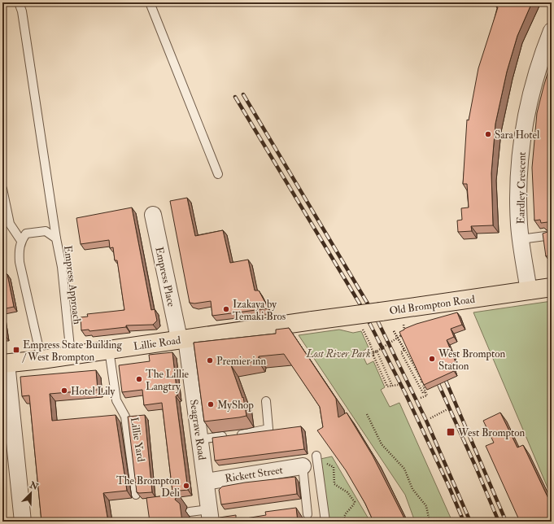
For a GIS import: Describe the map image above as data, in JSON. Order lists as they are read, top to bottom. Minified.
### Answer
{"streets":{"main road":["Old Brompton Road","Lillie Road"],"street":["Eardley Crescent","Empress Place","Seagrave Road","Rickett Street"],"lane":["Empress Approach","Lillie Yard"]},"crossings":[["Eardley Crescent","Old Brompton Road"],["Empress Place","Lillie Road"],["Empress Place","Seagrave Road"],["Empress Approach","Lillie Road"],["Old Brompton Road","Lillie Road"],["Lillie Road","Seagrave Road"],["Lillie Road","Lillie Yard"],["Seagrave Road","Rickett Street"]],"parks":["Lost River Park"],"places":{"other":["Sara Hotel","Izakaya by Temaki Bros","West Brompton Station","Premier inn","The Lillie Langtry","Hotel Lily","MyShop","The Brompton Deli"],"transit":["Empress State Building / West Brompton","West Brompton"]},"north":"top right"}
